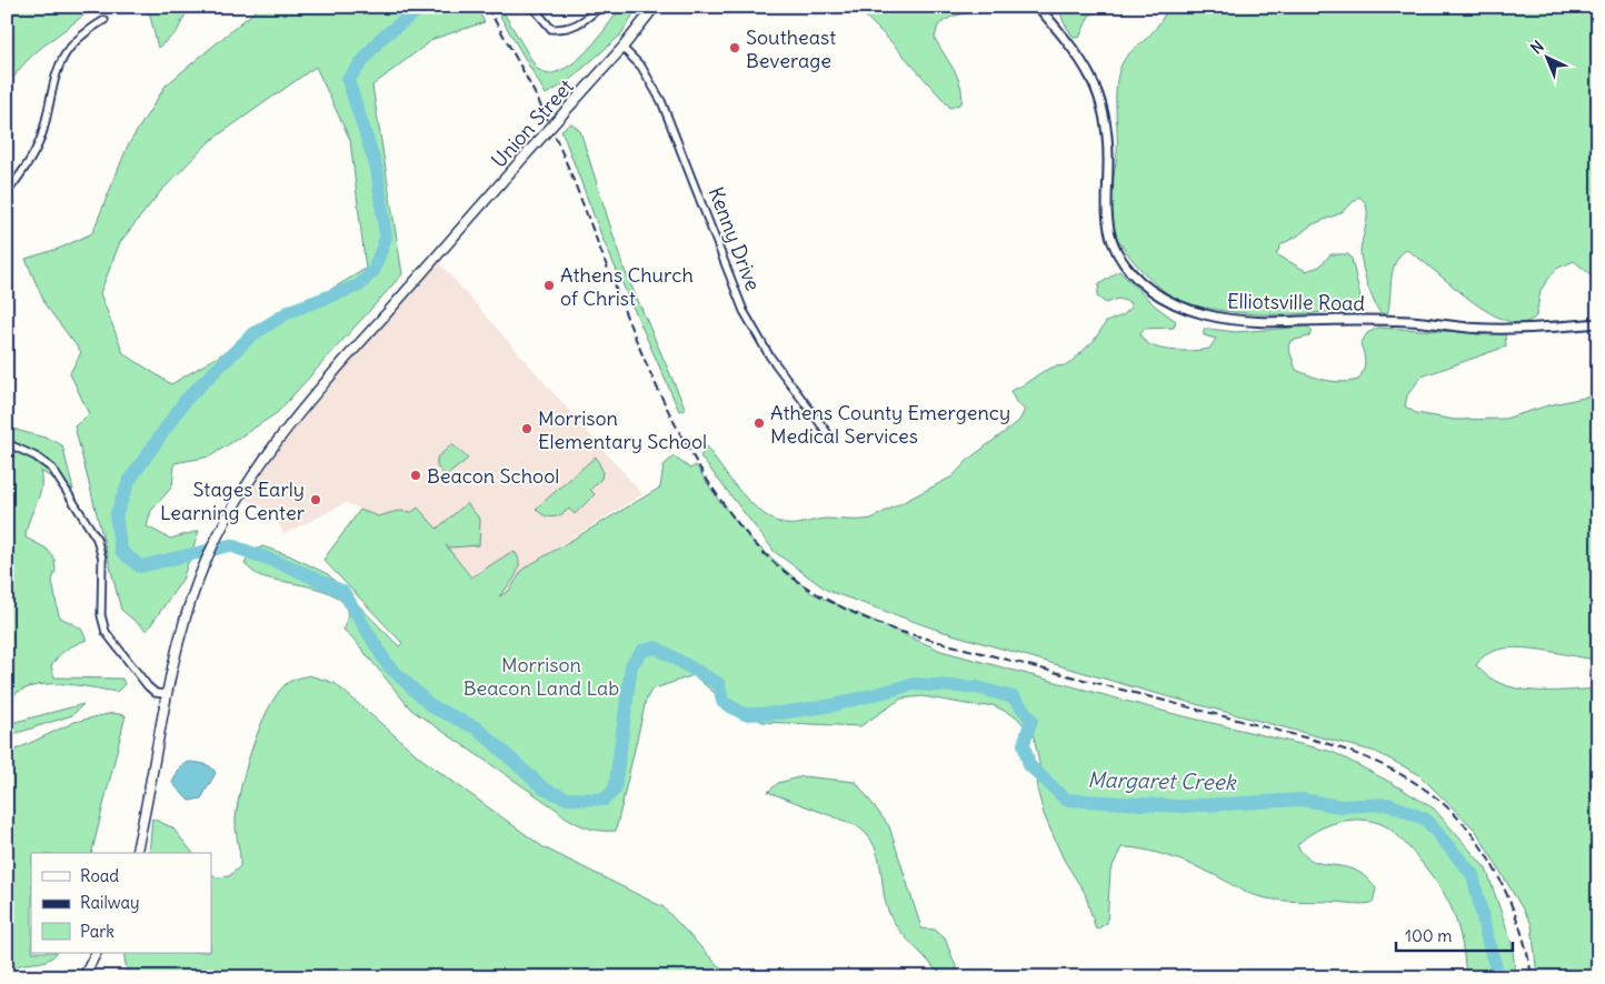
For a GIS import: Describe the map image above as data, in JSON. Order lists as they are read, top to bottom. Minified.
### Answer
{"streets":{"main road":["Union Street"],"street":["Kenny Drive","Elliotsville Road"]},"crossings":[["Union Street","Kenny Drive"]],"water":["Margaret Creek"],"parks":["Morrison Beacon Land Lab"],"places":["Southeast Beverage","Athens Church of Christ","Athens County Emergency Medical Services","Morrison Elementary School","Beacon School","Stages Early Learning Center"],"legend":["Road","Railway","Park"],"scale_bar":"100 m","north":"top left"}
